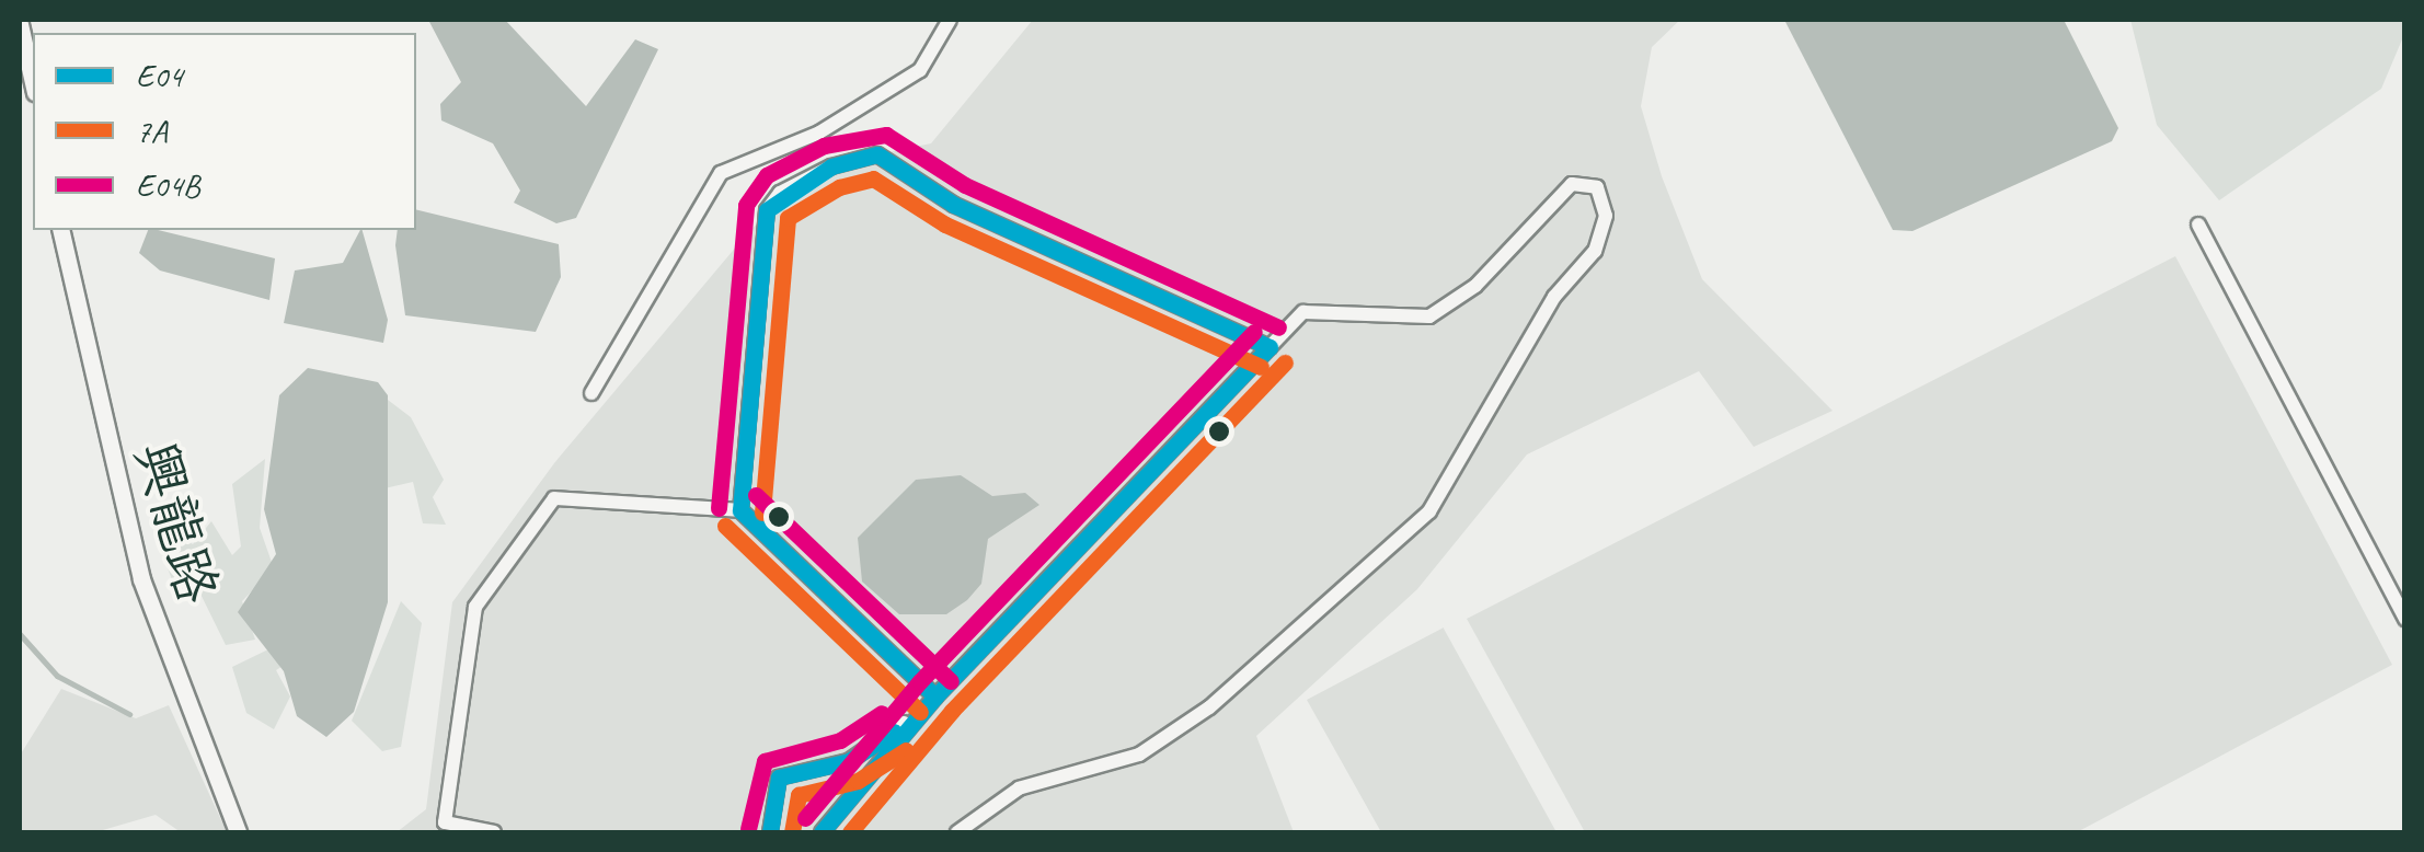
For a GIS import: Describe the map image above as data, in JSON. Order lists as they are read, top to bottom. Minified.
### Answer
{"streets":{"street":["興龍路"]},"lines":["transit line E04B","transit line E04","transit line 7A"],"legend":["E04","7A","E04B"]}
